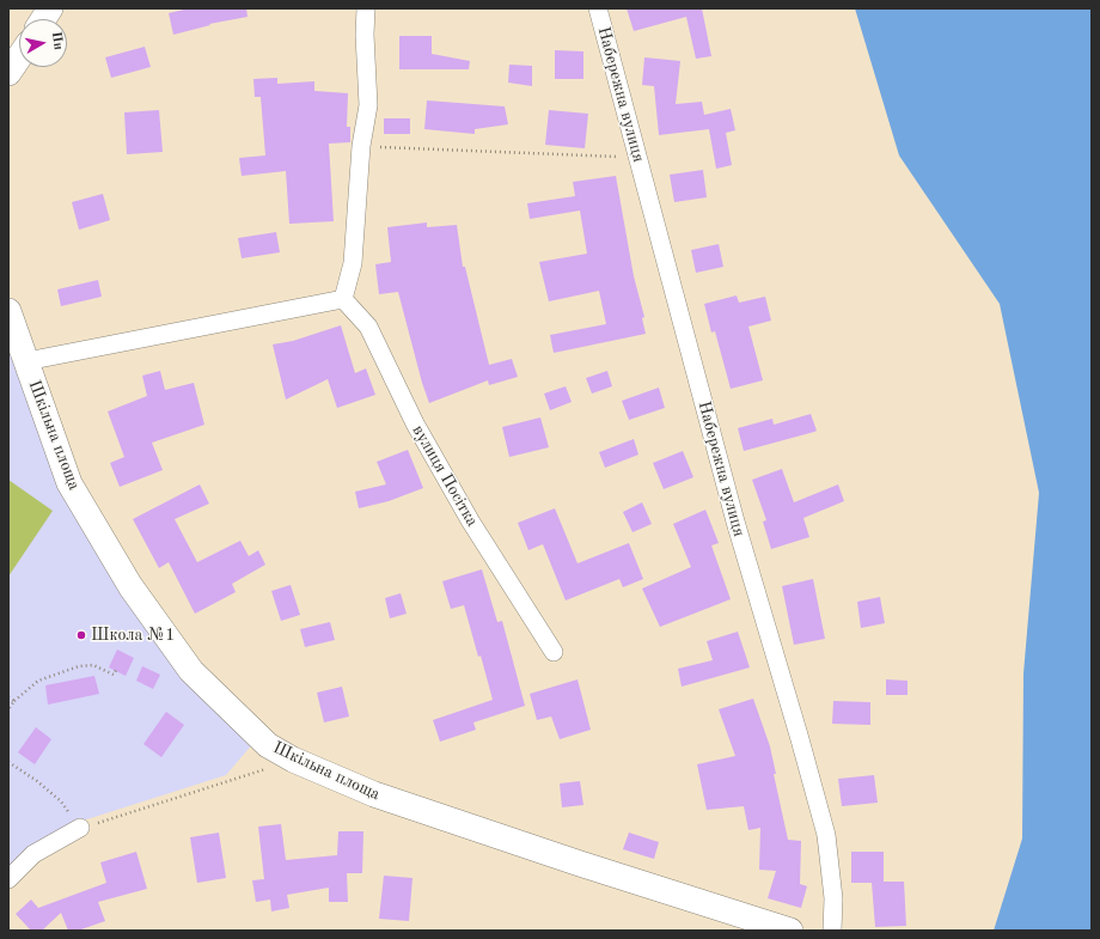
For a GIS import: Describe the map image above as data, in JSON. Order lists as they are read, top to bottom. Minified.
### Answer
{"streets":{"street":["Набережна вулиця","Шкільна площа","вулиця Посітка"]},"places":["Школа №1"],"north":"right"}
